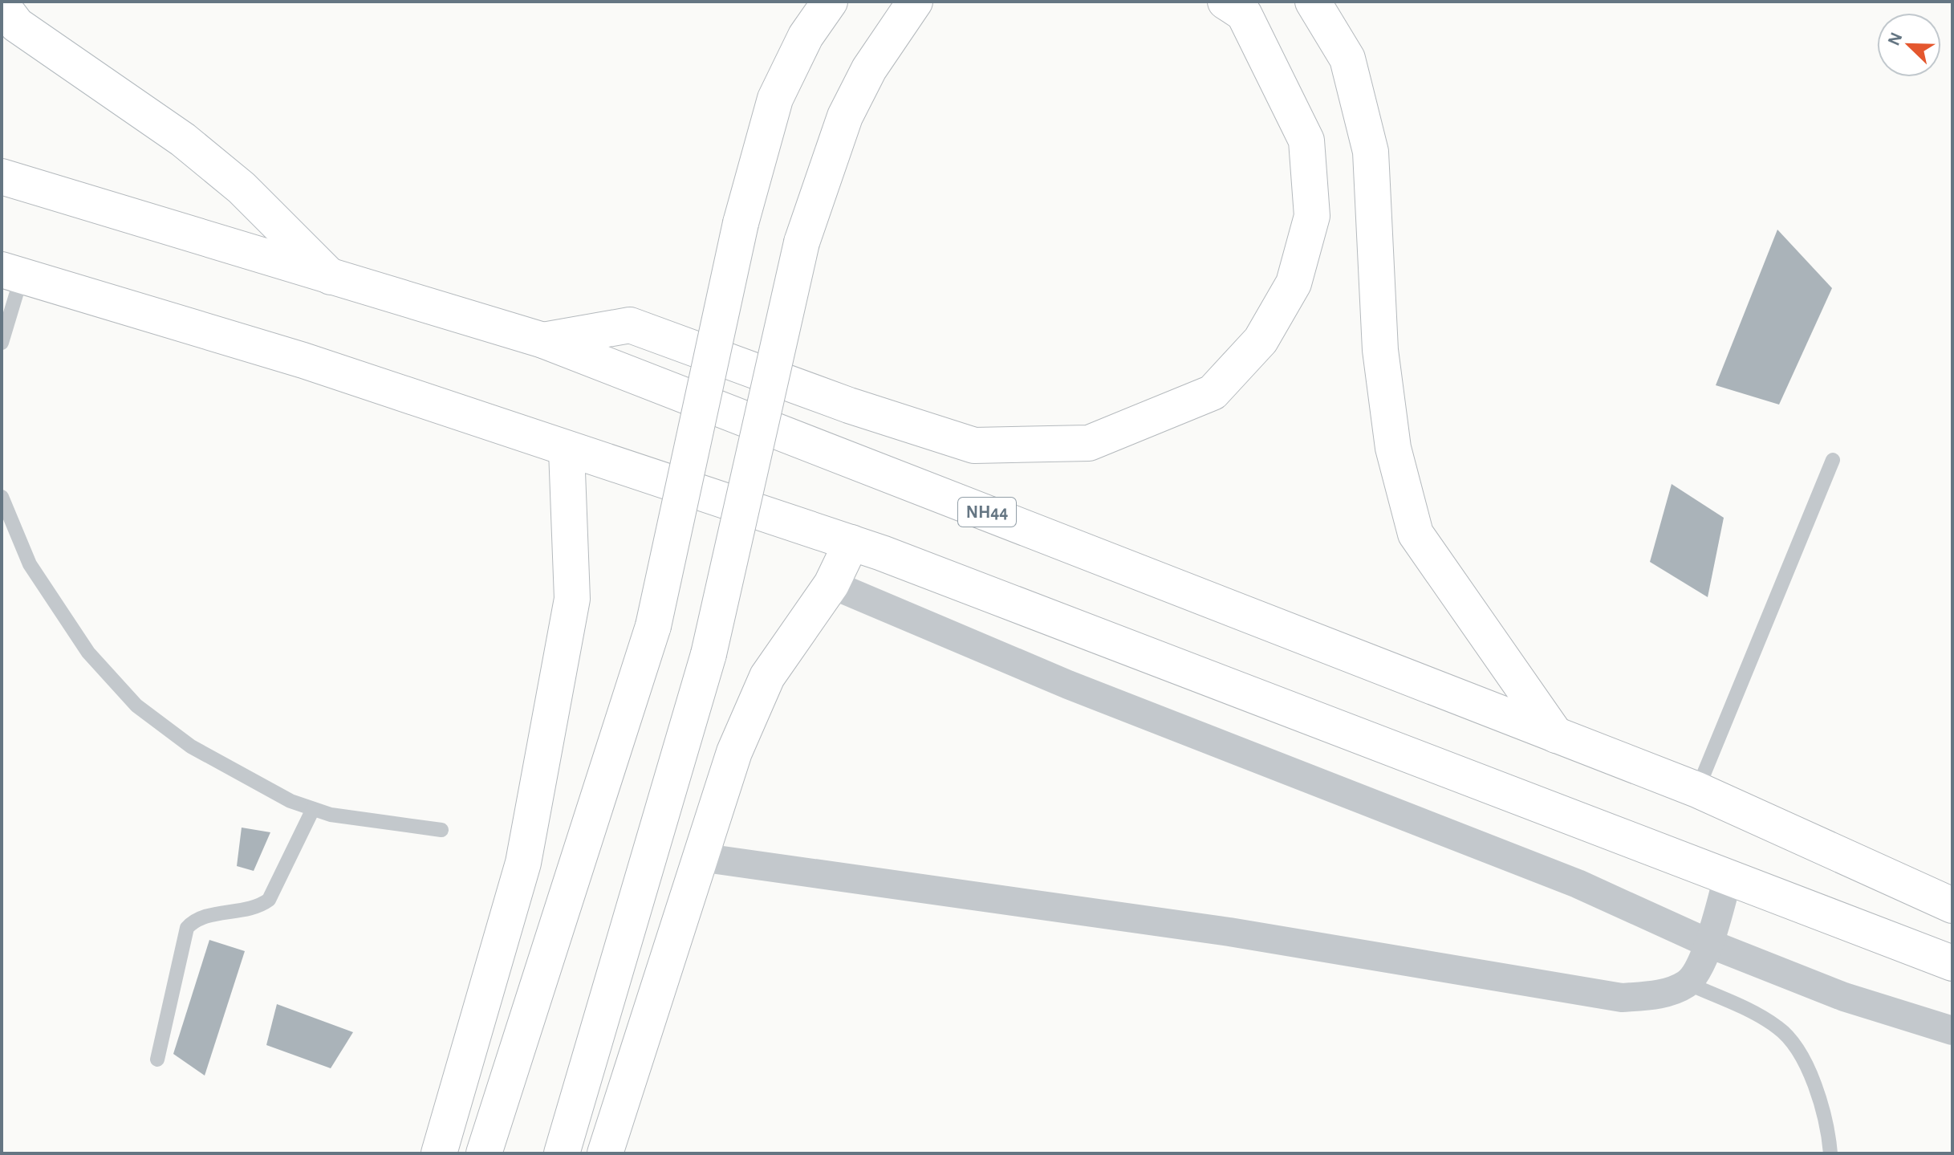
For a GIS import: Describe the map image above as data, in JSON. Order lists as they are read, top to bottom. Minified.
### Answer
{"streets":{"main road":["NH44"]},"north":"top left"}
